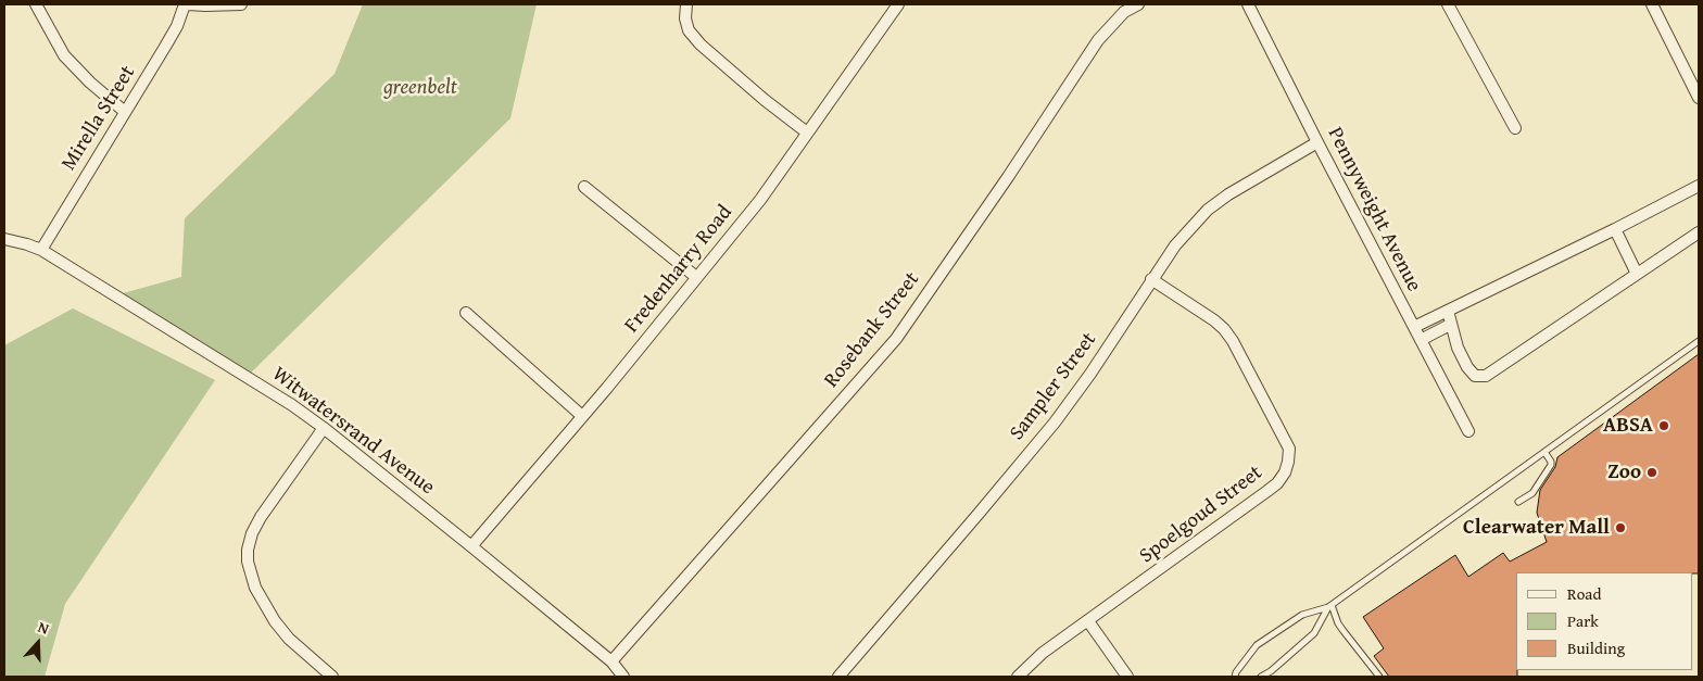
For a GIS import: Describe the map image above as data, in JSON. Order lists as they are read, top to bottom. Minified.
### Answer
{"streets":{"street":["Mirella Street","Pennyweight Avenue","Fredenharry Road","Rosebank Street","Sampler Street","Witwatersrand Avenue","Spoelgoud Street"]},"crossings":[["Mirella Street","Witwatersrand Avenue"],["Pennyweight Avenue","Sampler Street"],["Fredenharry Road","Witwatersrand Avenue"],["Rosebank Street","Witwatersrand Avenue"],["Sampler Street","Spoelgoud Street"]],"parks":["greenbelt"],"places":["ABSA","Zoo","Clearwater Mall"],"legend":["Road","Park","Building"],"north":"top"}
